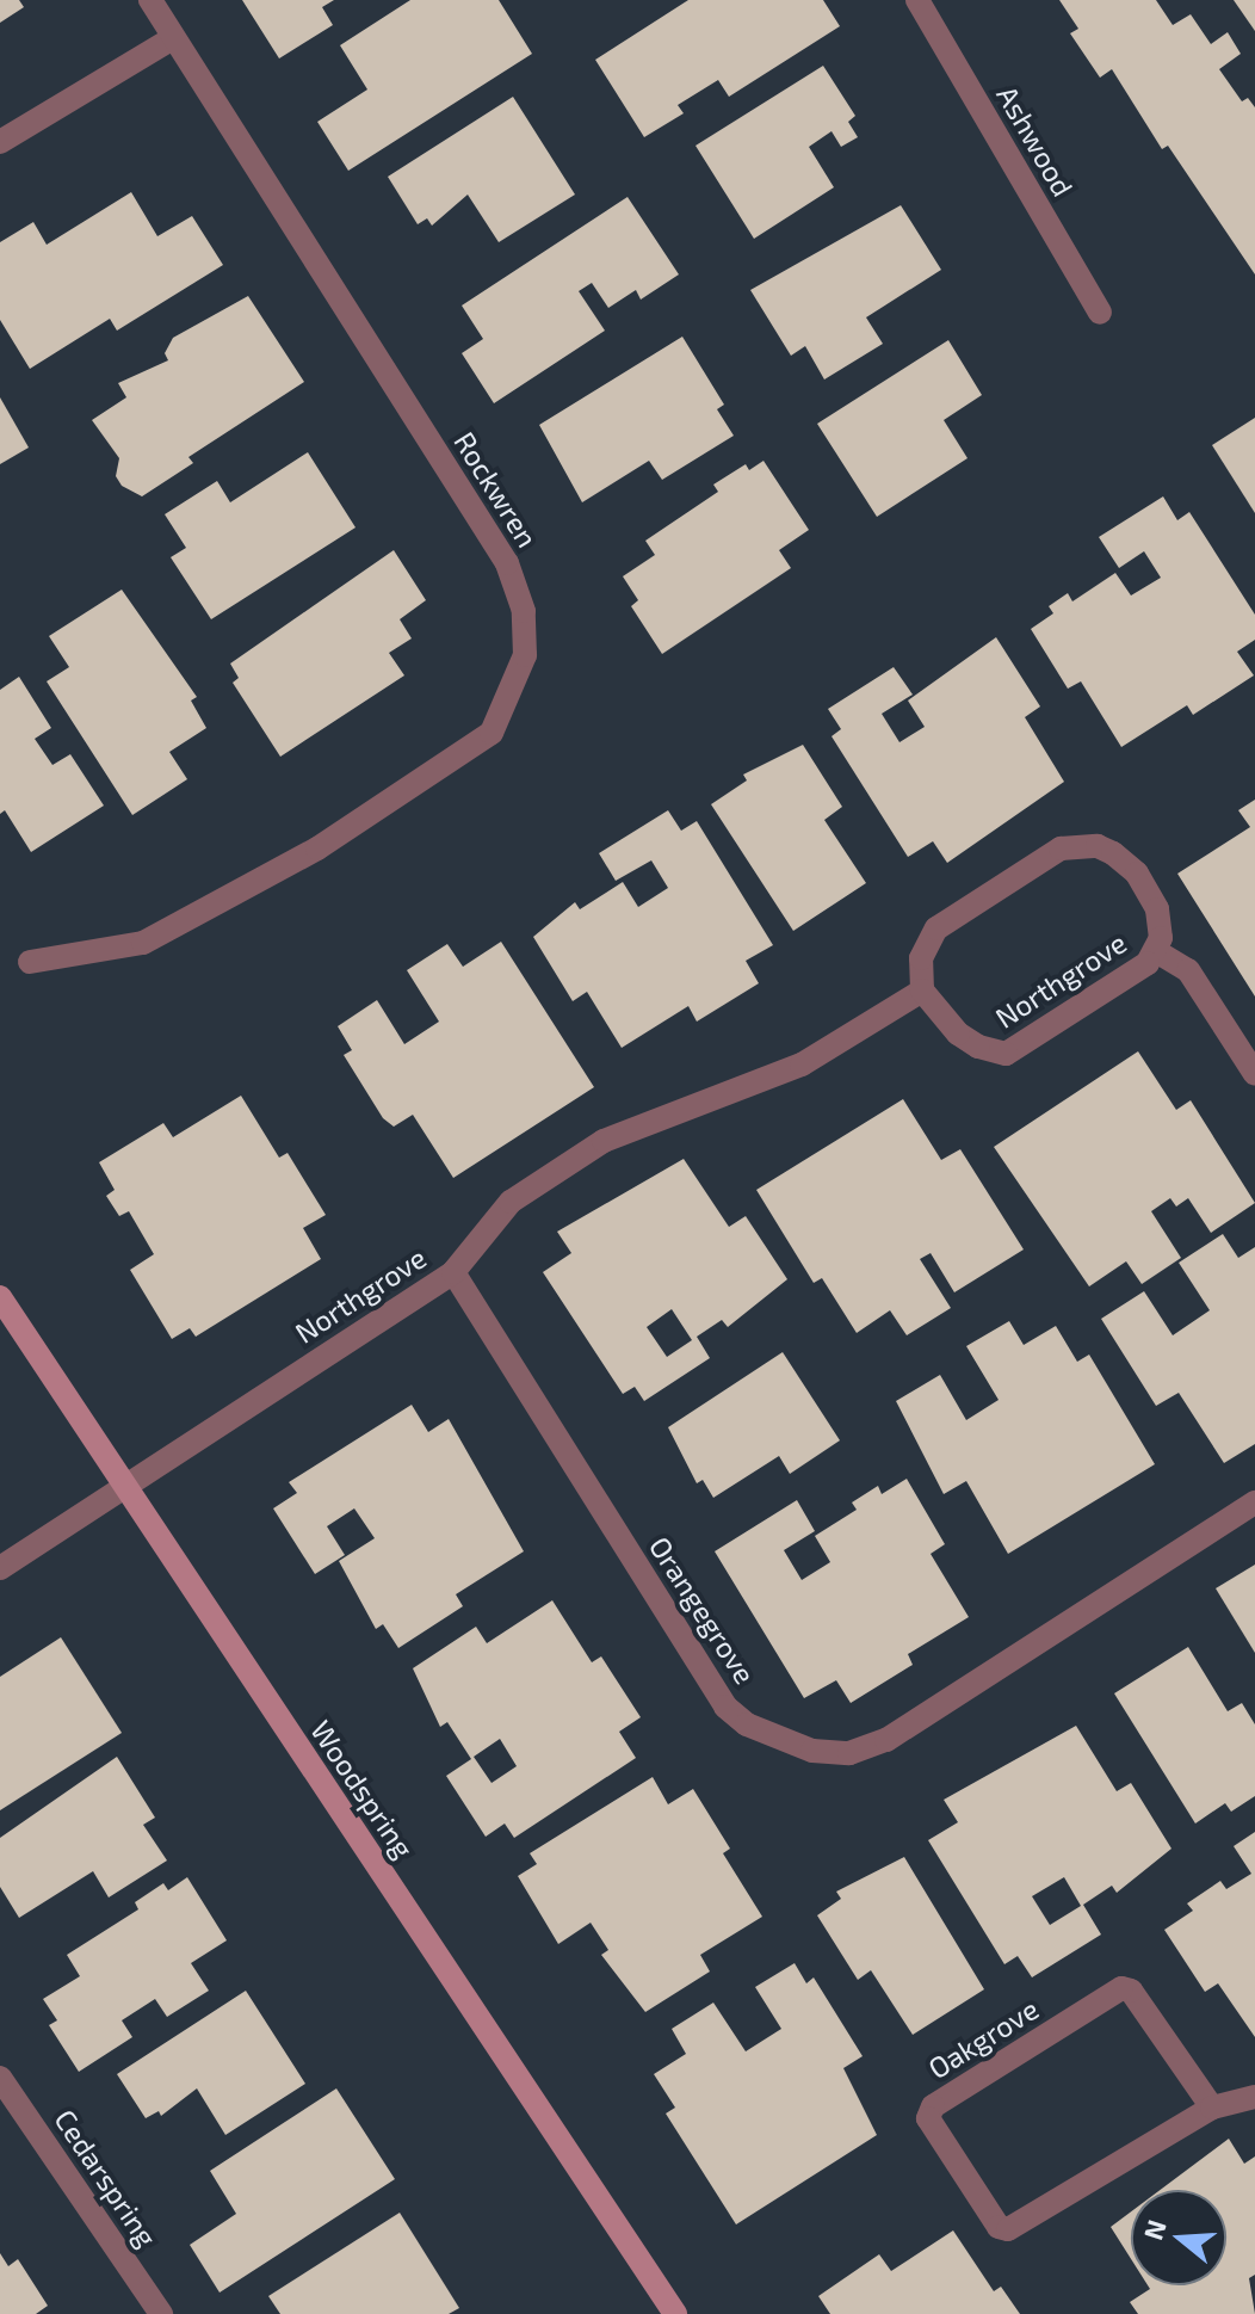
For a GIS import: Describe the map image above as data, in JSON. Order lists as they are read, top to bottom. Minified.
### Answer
{"streets":{"street":["Ashwood","Rockwren","Northgrove","Orangegrove","Woodspring","Oakgrove","Cedarspring"]},"crossings":[["Northgrove","Orangegrove"],["Northgrove","Woodspring"]],"north":"left"}
